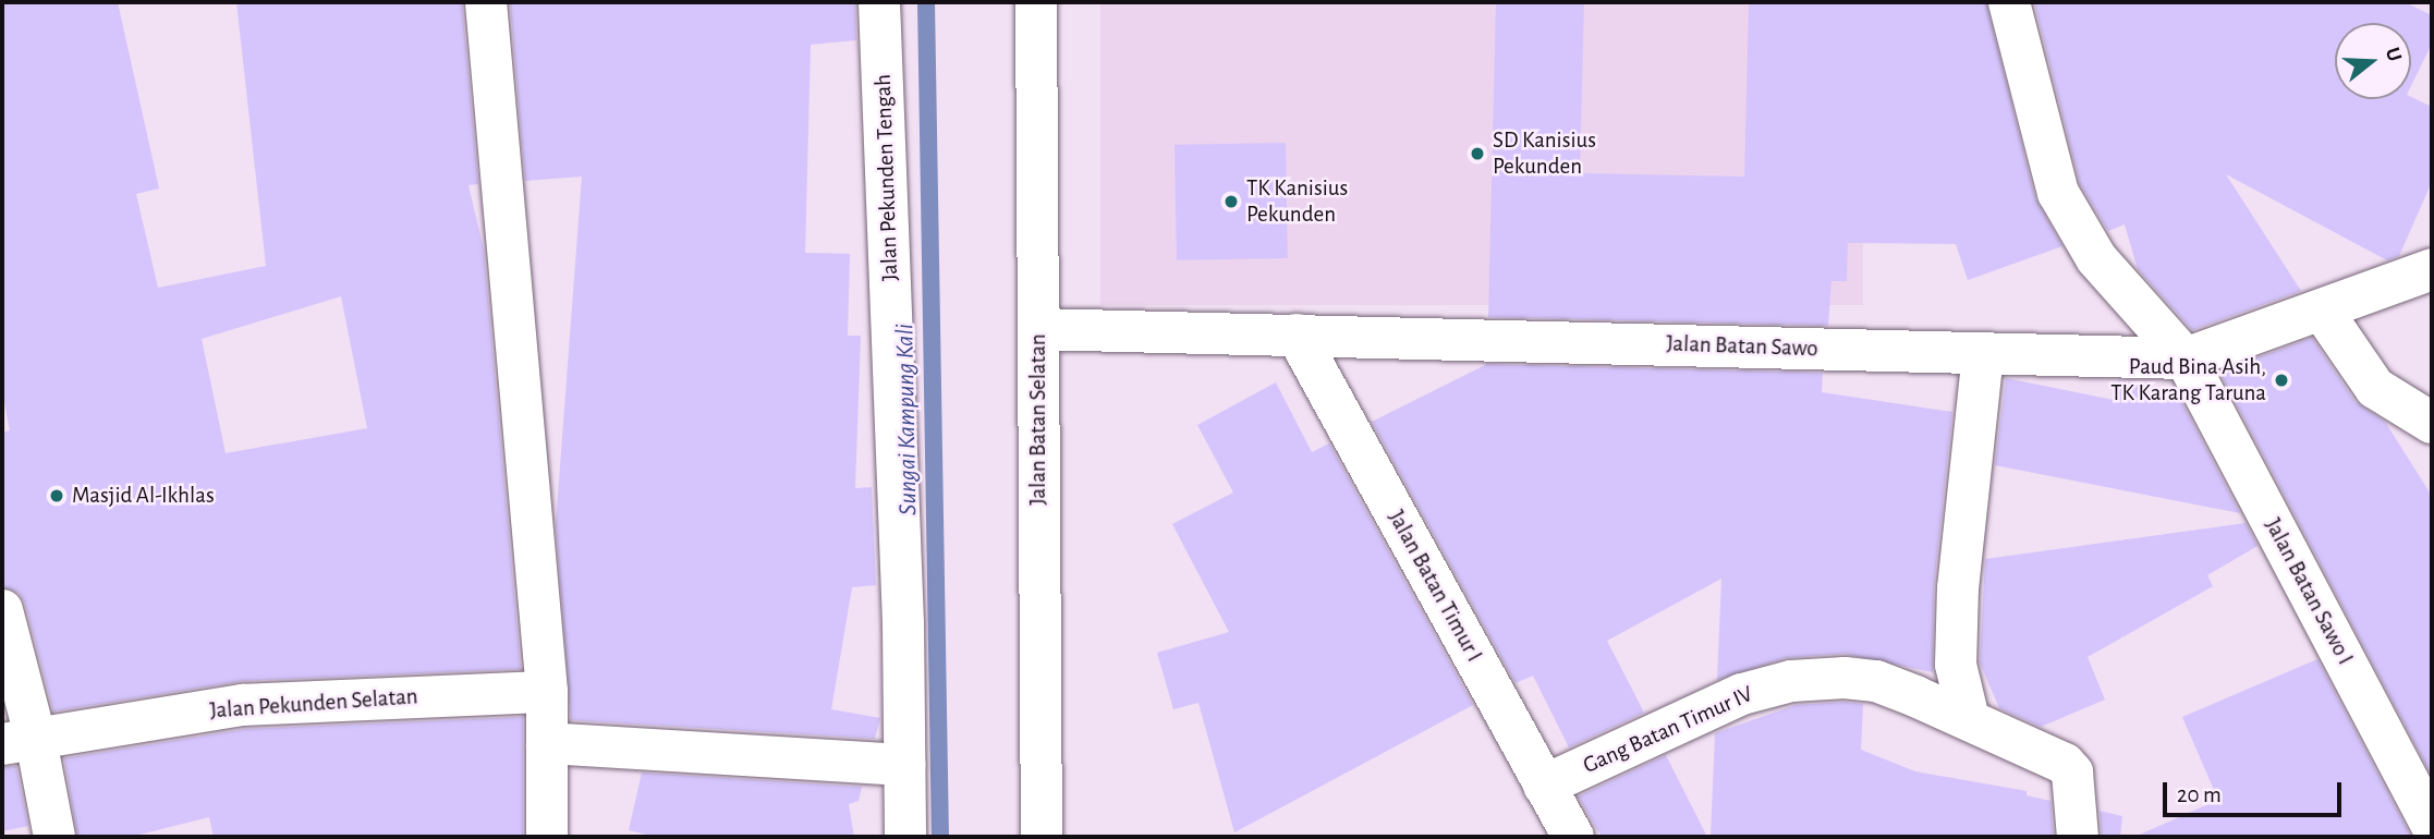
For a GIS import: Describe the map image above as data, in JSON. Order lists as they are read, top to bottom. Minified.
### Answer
{"streets":{"street":["Jalan Pekunden Tengah","Jalan Batan Sawo","Jalan Batan Selatan","Jalan Batan Timur I","Jalan Batan Sawo I","Jalan Pekunden Selatan","Gang Batan Timur IV"]},"crossings":[["Jalan Batan Sawo","Jalan Batan Selatan"],["Jalan Batan Sawo","Jalan Batan Timur I"],["Jalan Batan Sawo","Jalan Batan Sawo I"],["Jalan Batan Timur I","Gang Batan Timur IV"]],"water":["Sungai Kampung Kali"],"places":["SD Kanisius Pekunden","TK Kanisius Pekunden","Paud Bina Asih, TK Karang Taruna","Masjid Al-Ikhlas"],"scale_bar":"20 m","north":"right"}
